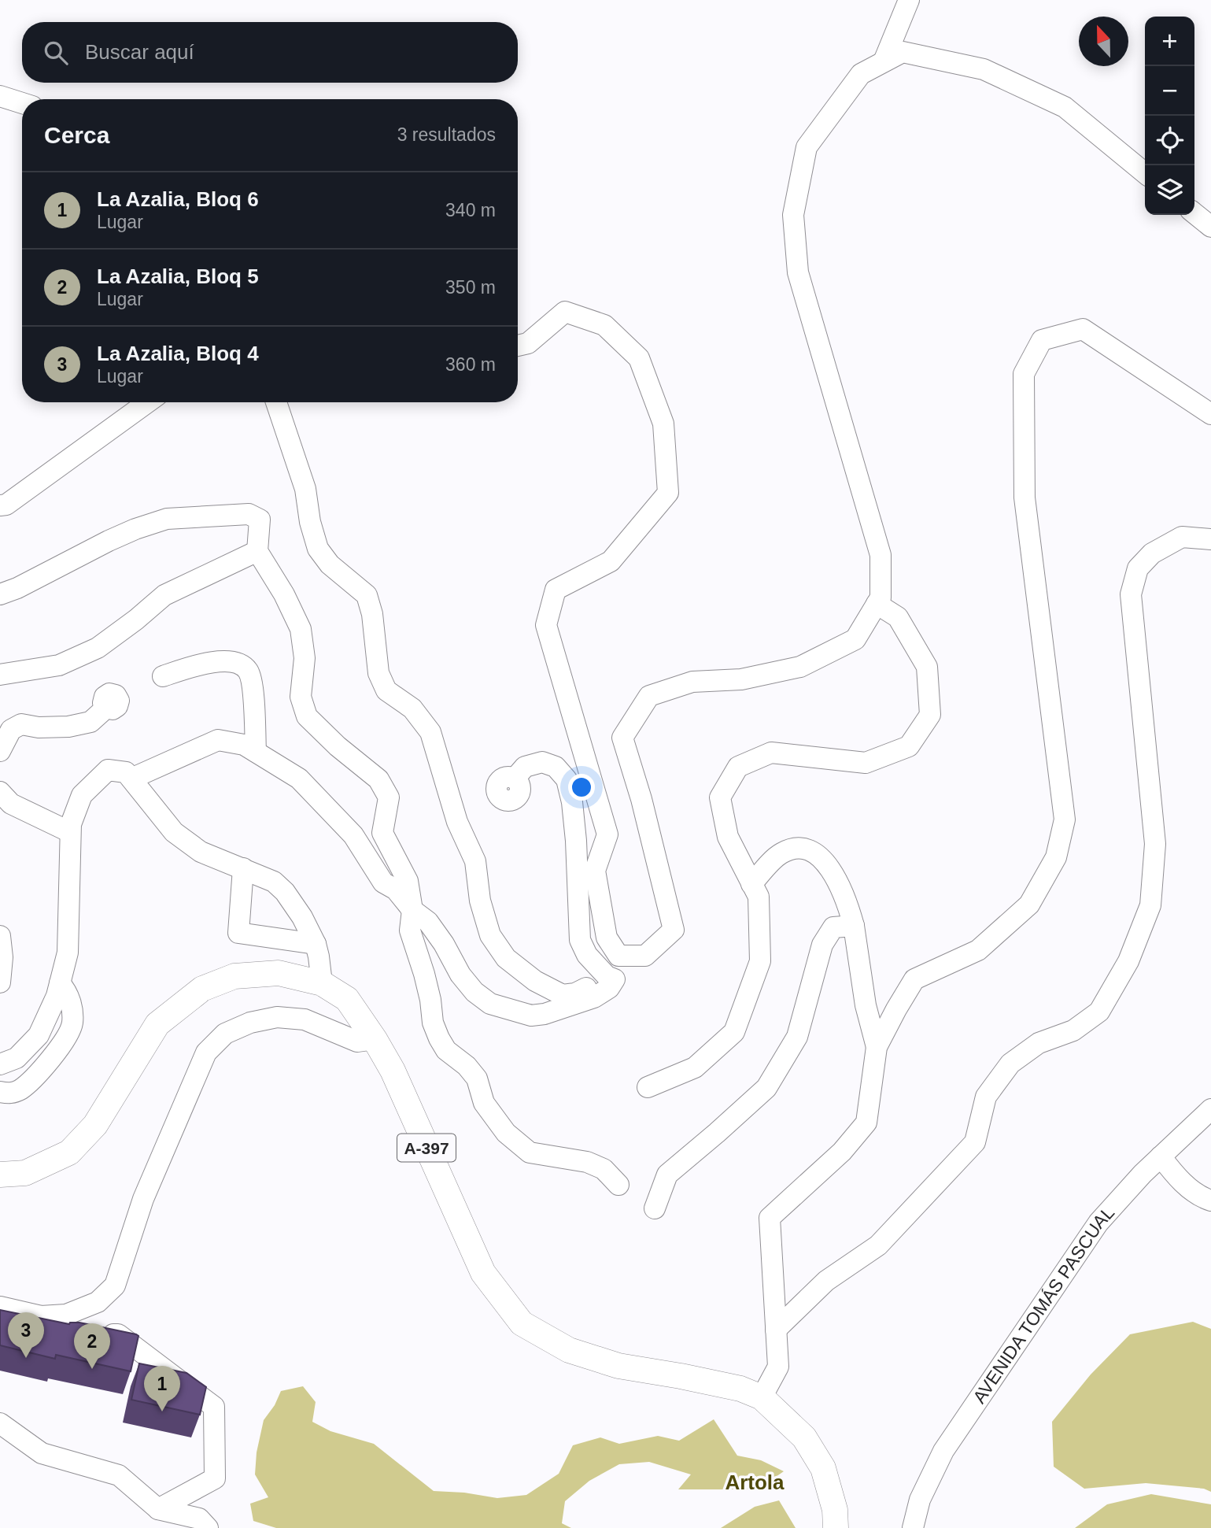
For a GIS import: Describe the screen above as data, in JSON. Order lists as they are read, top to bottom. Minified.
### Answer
{"streets":{"main road":["A-397"],"street":["AVENIDA TOMÁS PASCUAL"]},"districts":["Artola"],"north":"top","page":{"map_buttons":["+","−"],"search":"Buscar aquí","heading":["Cerca","3 resultados"],"list":[{"mark":"1","name":"La Azalia, Bloq 6","note":"Lugar","value":"340 m"},{"mark":"2","name":"La Azalia, Bloq 5","note":"Lugar","value":"350 m"},{"mark":"3","name":"La Azalia, Bloq 4","note":"Lugar","value":"360 m"}],"pins":["3","2","1"]}}
